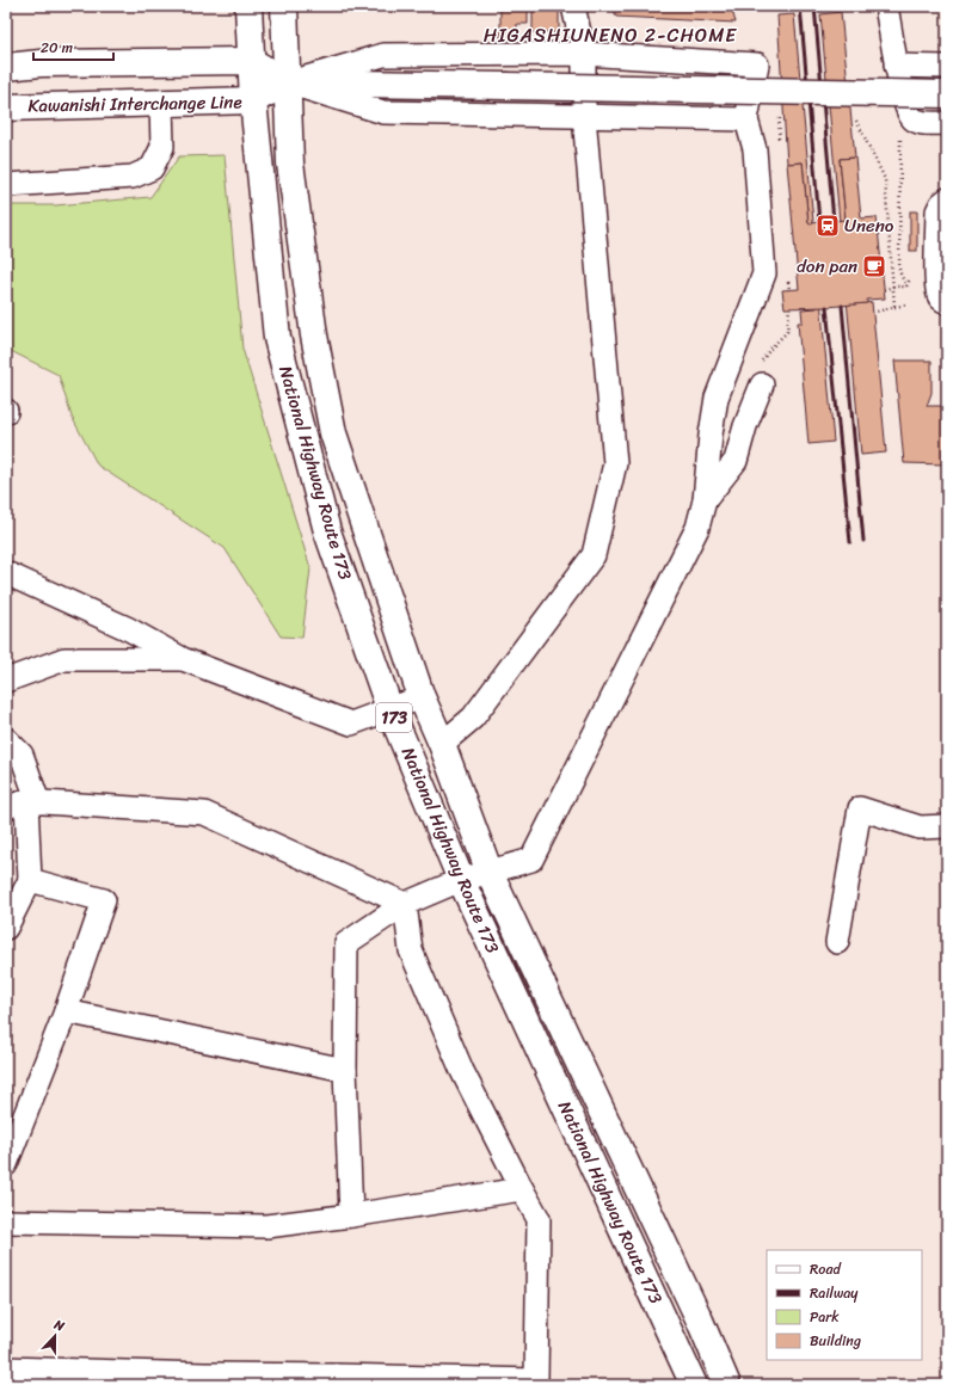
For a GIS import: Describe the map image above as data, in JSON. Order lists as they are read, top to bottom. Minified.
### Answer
{"streets":{"main road":["Kawanishi Interchange Line","National Highway Route 173","173"]},"crossings":[["Kawanishi Interchange Line","National Highway Route 173"]],"districts":["HIGASHIUNENO 2-CHOME"],"places":{"station":["Uneno"],"cafe":["don pan"]},"legend":["Road","Railway","Park","Building"],"scale_bar":"20 m","north":"top"}
